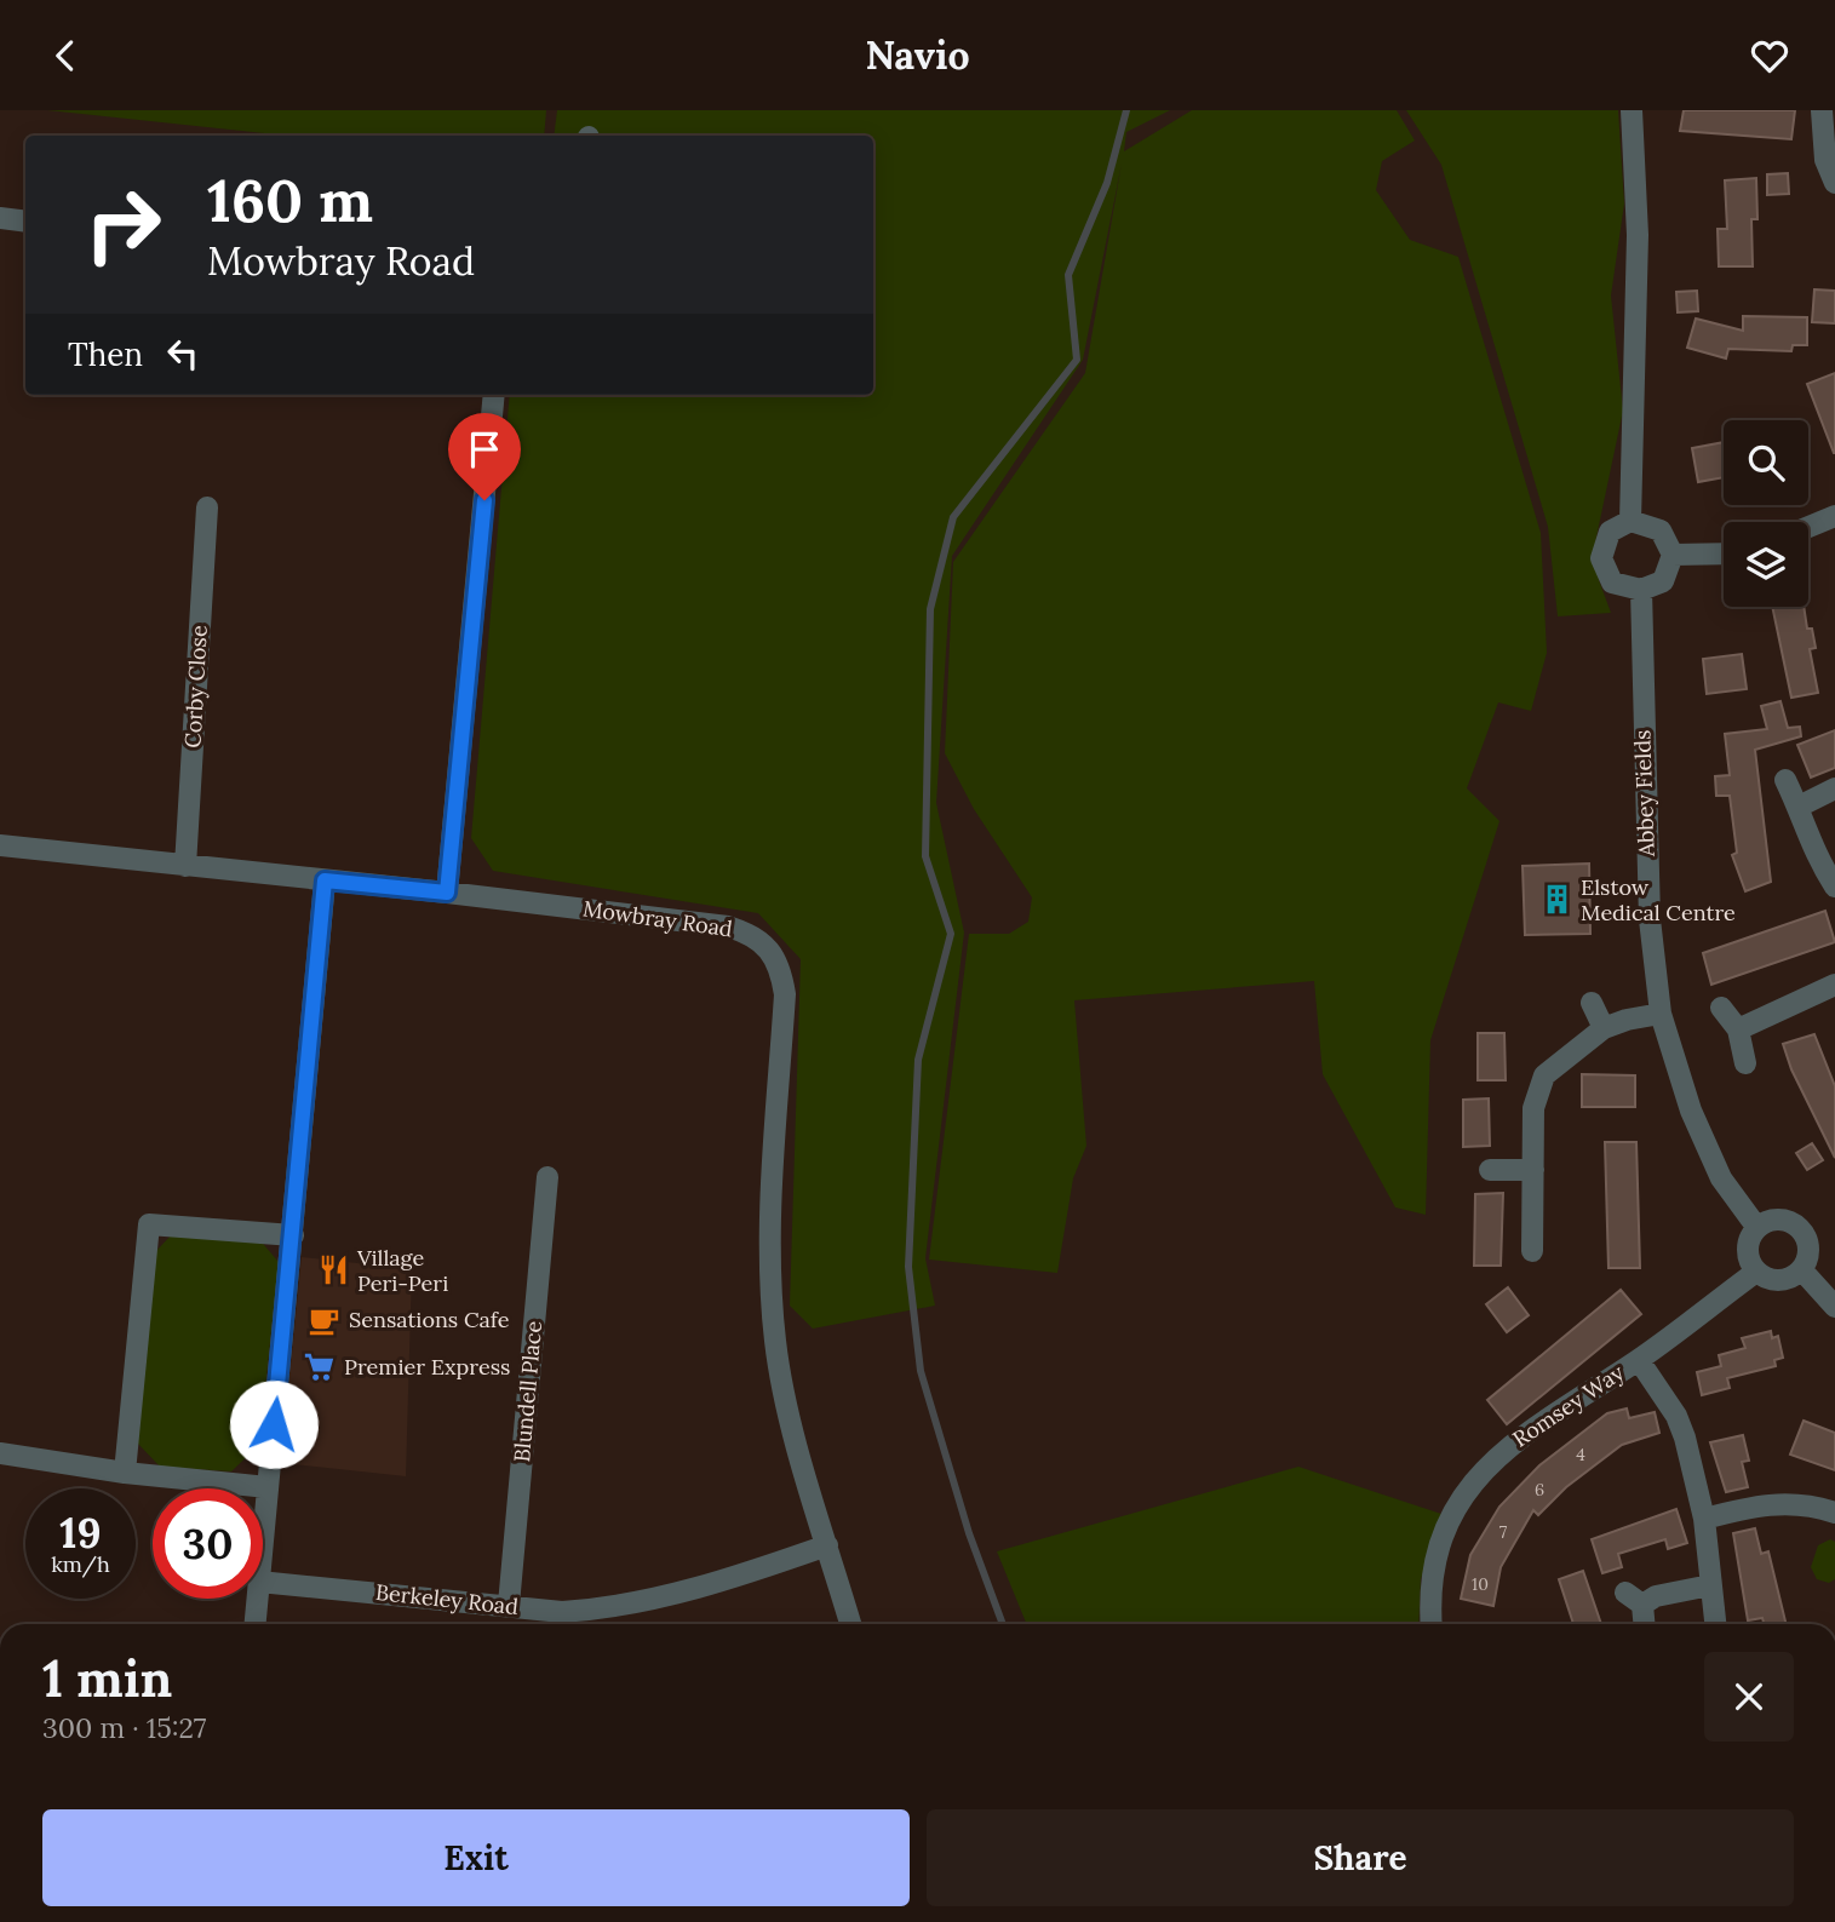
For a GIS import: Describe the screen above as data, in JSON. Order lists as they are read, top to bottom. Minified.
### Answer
{"streets":{"street":["Corby Close","Abbey Fields","Mowbray Road","Blundell Place","Romsey Way","Berkeley Road"]},"crossings":[["Corby Close","Mowbray Road"],["Abbey Fields","Romsey Way"],["Mowbray Road","Berkeley Road"],["Blundell Place","Berkeley Road"]],"places":{"building":["Elstow Medical Centre"],"restaurant":["Village Peri-Peri"],"cafe":["Sensations Cafe"],"supermarket":["Premier Express"]},"house_numbers":["4","6","7","10"],"page":{"header":"Navio","turn":["160 m","Mowbray Road"],"then":"Then","speed":"19 km/h","limit":"30","heading":["1 min","300 m · 15:27"],"buttons":["Exit","Share"]}}
